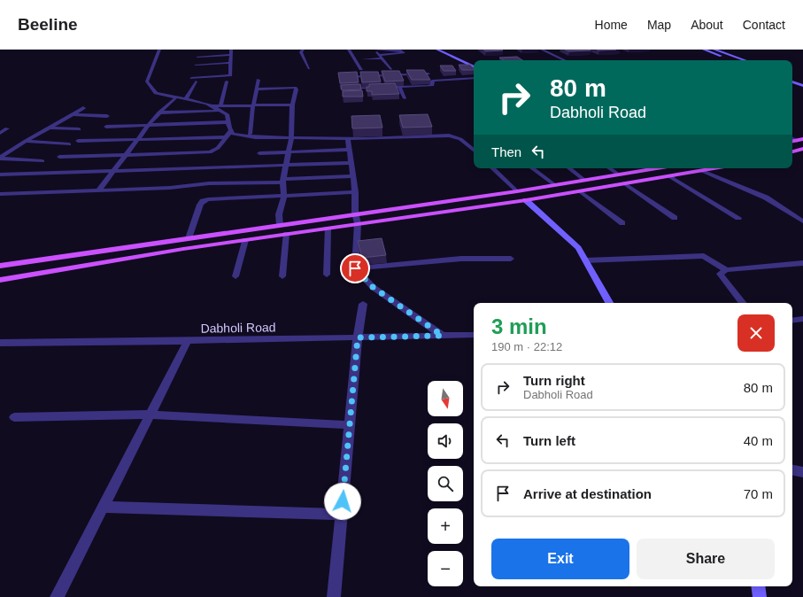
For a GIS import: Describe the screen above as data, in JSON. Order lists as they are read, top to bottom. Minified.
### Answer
{"streets":{"street":["Dabholi Road"]},"north":"bottom","page":{"header":"Beeline","nav":["Home","Map","About","Contact"],"turn":["80 m","Dabholi Road"],"then":"Then","heading":["3 min","190 m · 22:12"],"list":[{"name":"Turn right","note":"Dabholi Road","value":"80 m"},{"name":"Turn left","value":"40 m"},{"name":"Arrive at destination","value":"70 m"}],"map_buttons":["+","−"],"buttons":["Exit","Share"]}}
